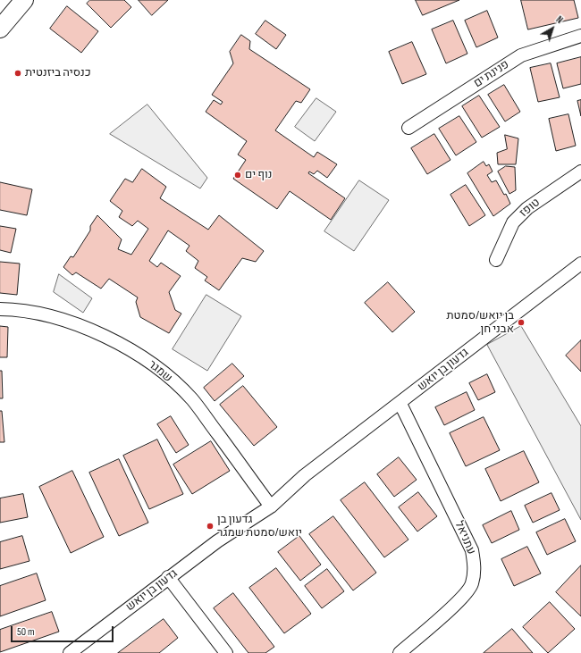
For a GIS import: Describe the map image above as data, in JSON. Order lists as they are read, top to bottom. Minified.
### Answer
{"streets":{"street":["פנינת ים","טופז","גדעון בן יואש","שמגר","עתניאל"]},"crossings":[["גדעון בן יואש","שמגר"],["גדעון בן יואש","עתניאל"]],"places":["כנסיה ביזנטית","נוף ים","בן יואש/סמטת אבני חן","גדעון בן יואש/סמטת שמגר"],"scale_bar":"50 m","north":"top right"}
